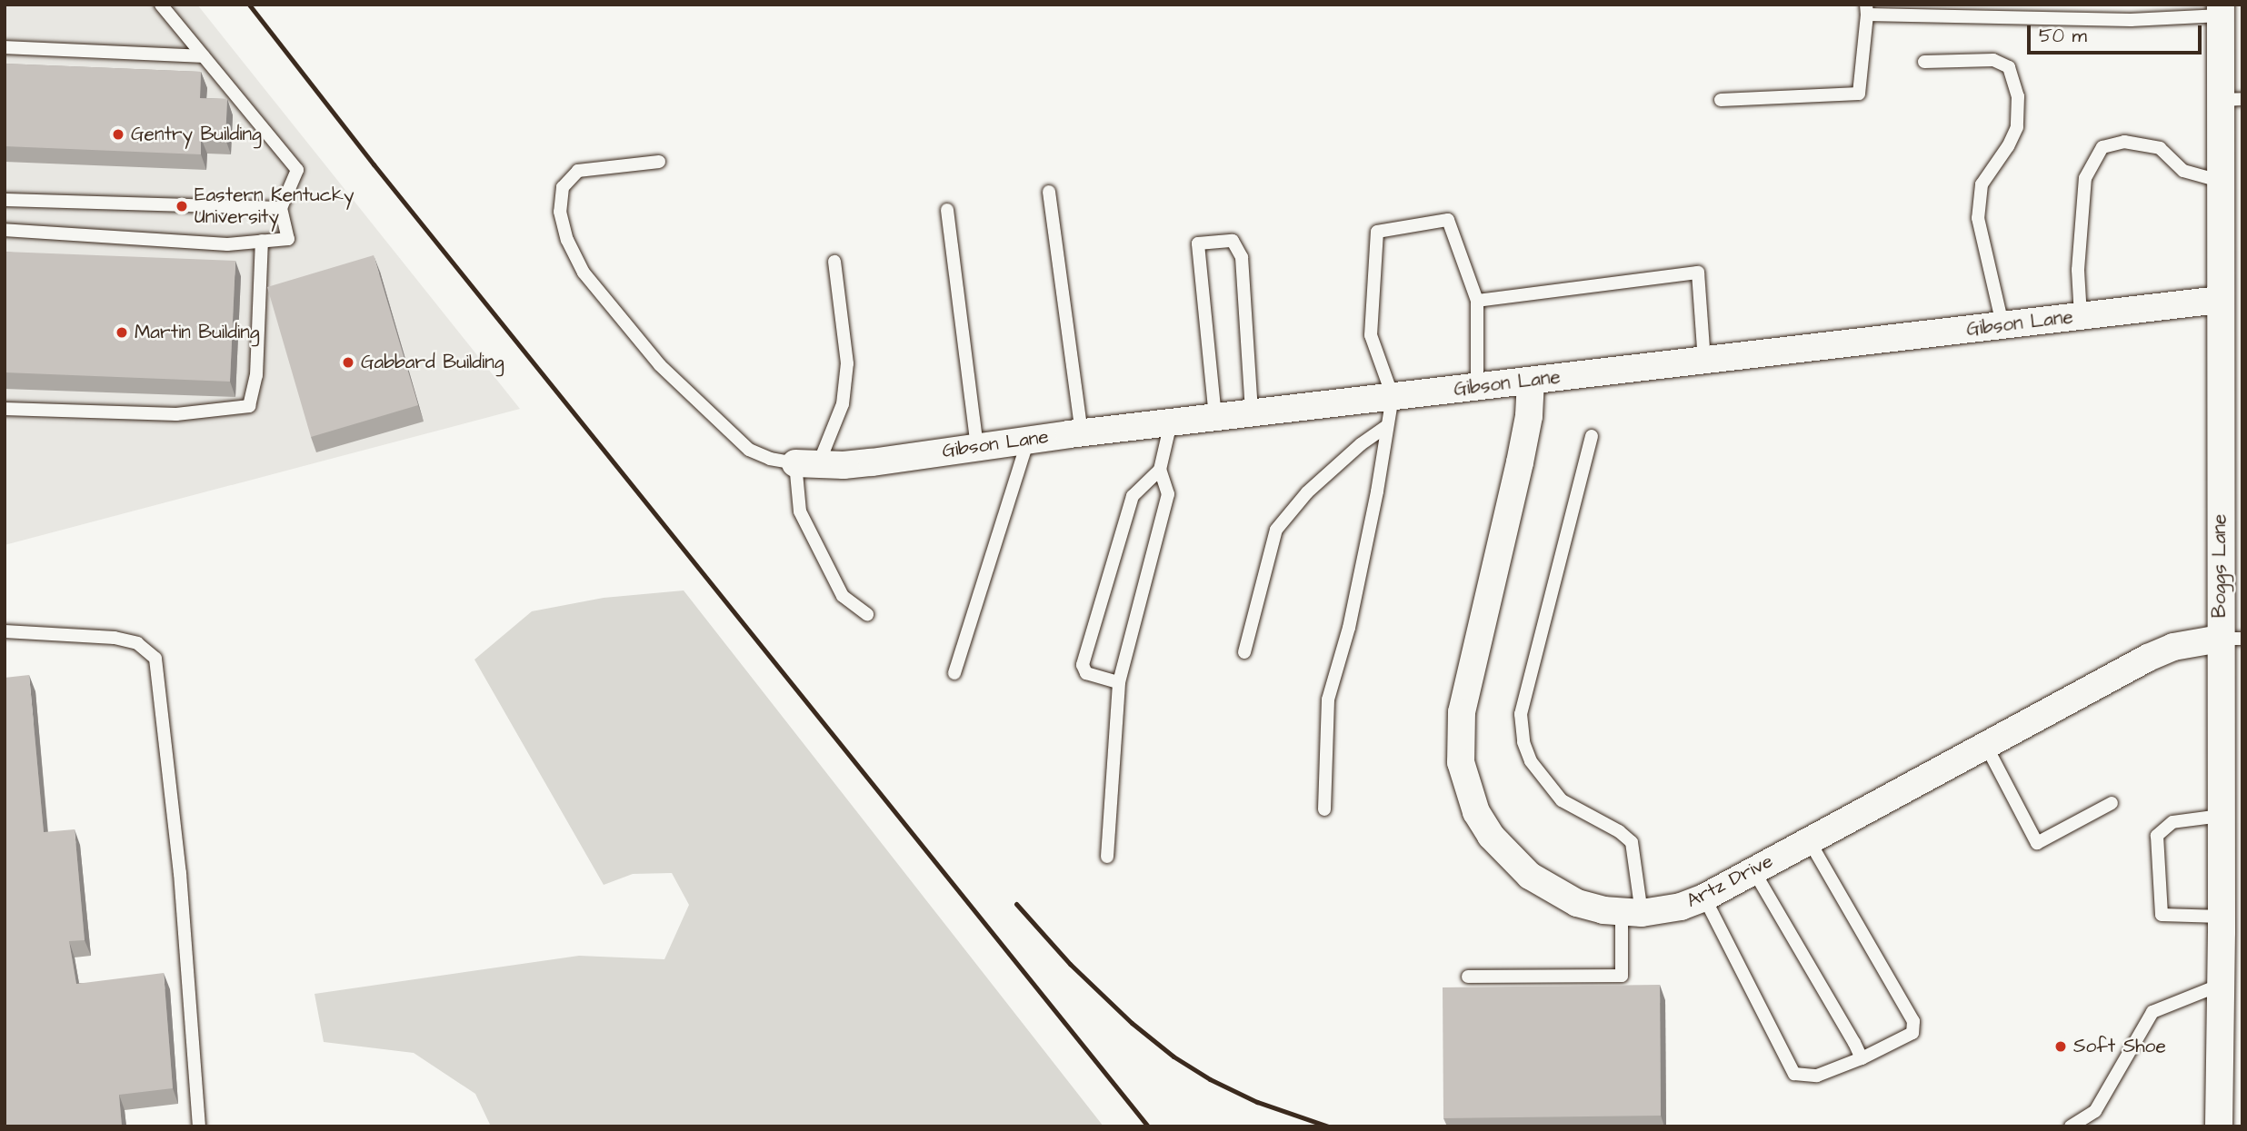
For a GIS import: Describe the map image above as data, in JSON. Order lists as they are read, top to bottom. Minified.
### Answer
{"streets":{"street":["Gibson Lane","Boggs Lane","Artz Drive"]},"crossings":[["Gibson Lane","Boggs Lane"],["Gibson Lane","Artz Drive"],["Boggs Lane","Artz Drive"]],"places":["Gentry Building","Eastern Kentucky University","Martin Building","Gabbard Building","Soft Shoe"],"scale_bar":"50 m"}
